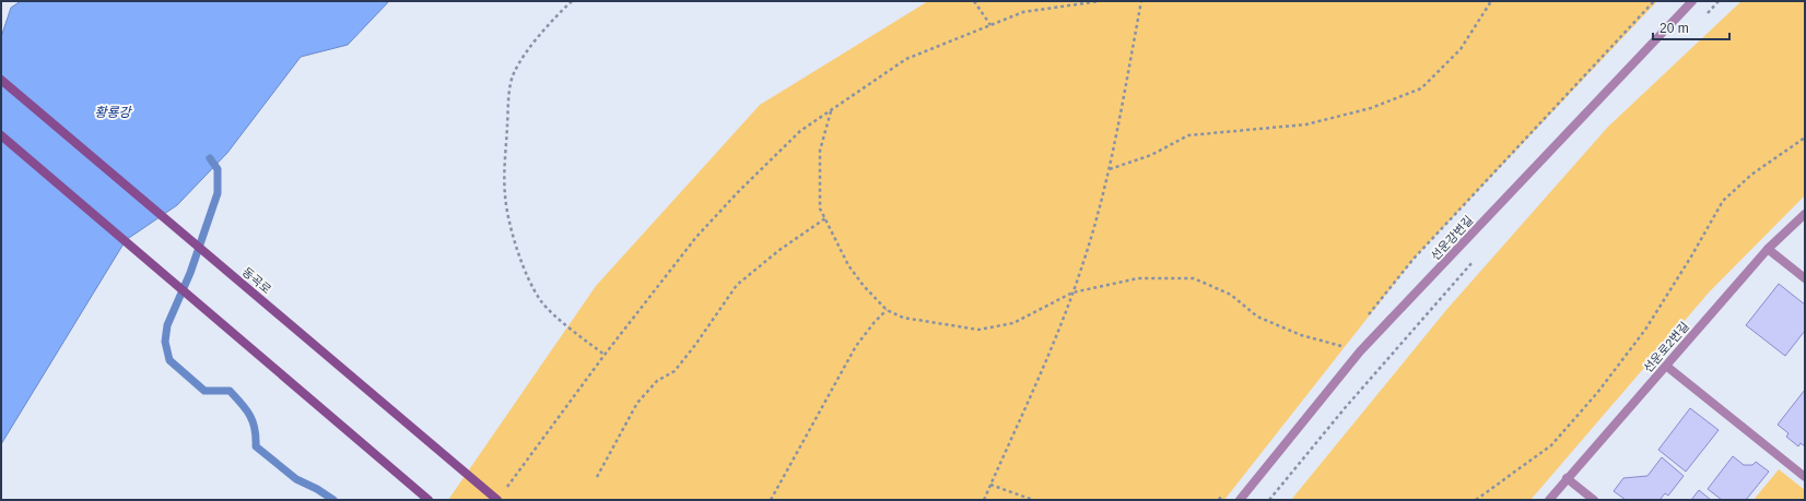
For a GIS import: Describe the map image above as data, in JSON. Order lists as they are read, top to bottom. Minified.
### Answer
{"streets":{"main road":["동곡로"],"street":["선운강변길","선운로2번길"]},"water":["황룡강"],"scale_bar":"20 m"}
